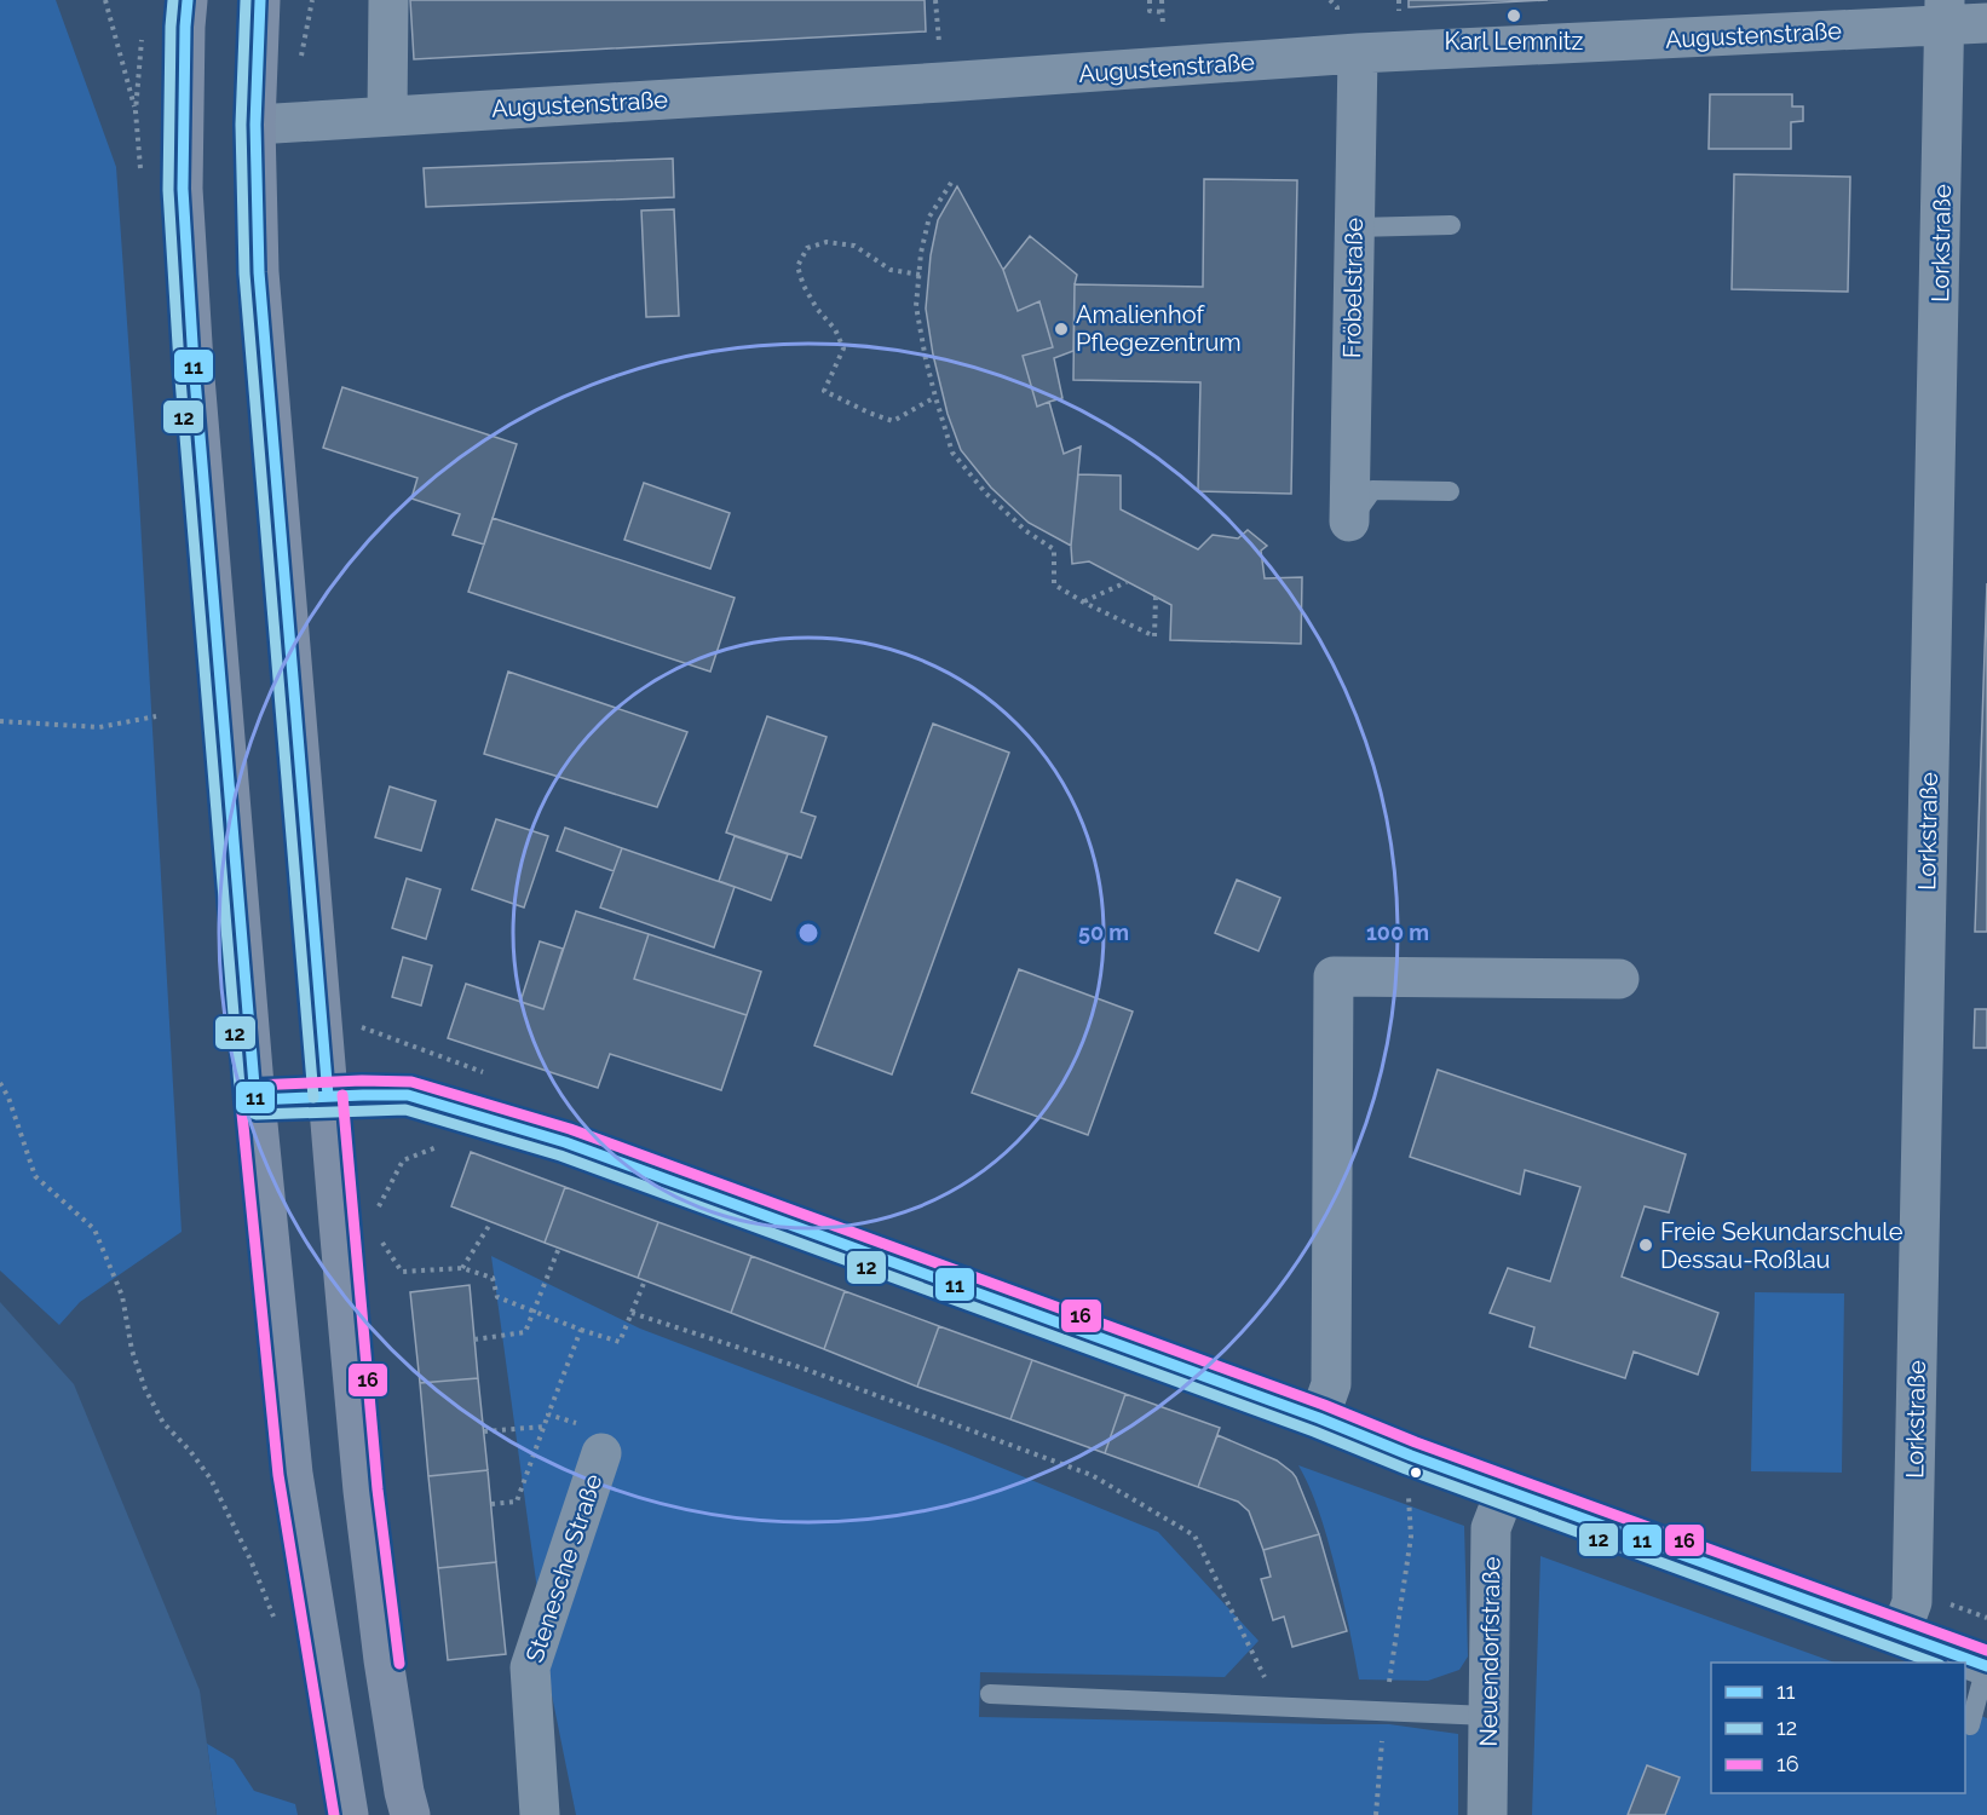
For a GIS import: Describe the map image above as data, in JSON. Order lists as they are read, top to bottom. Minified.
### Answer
{"streets":{"street":["Augustenstraße","Lorkstraße","Fröbelstraße","Stenesche Straße","Neuendorfstraße"]},"crossings":[["Augustenstraße","Lorkstraße"],["Augustenstraße","Fröbelstraße"]],"places":["Karl Lemnitz","Amalienhof Pflegezentrum","Freie Sekundarschule Dessau-Roßlau"],"lines":["transit line 11","transit line 12","transit line 16"],"legend":["11","12","16"],"rings":["50 m","100 m"]}
